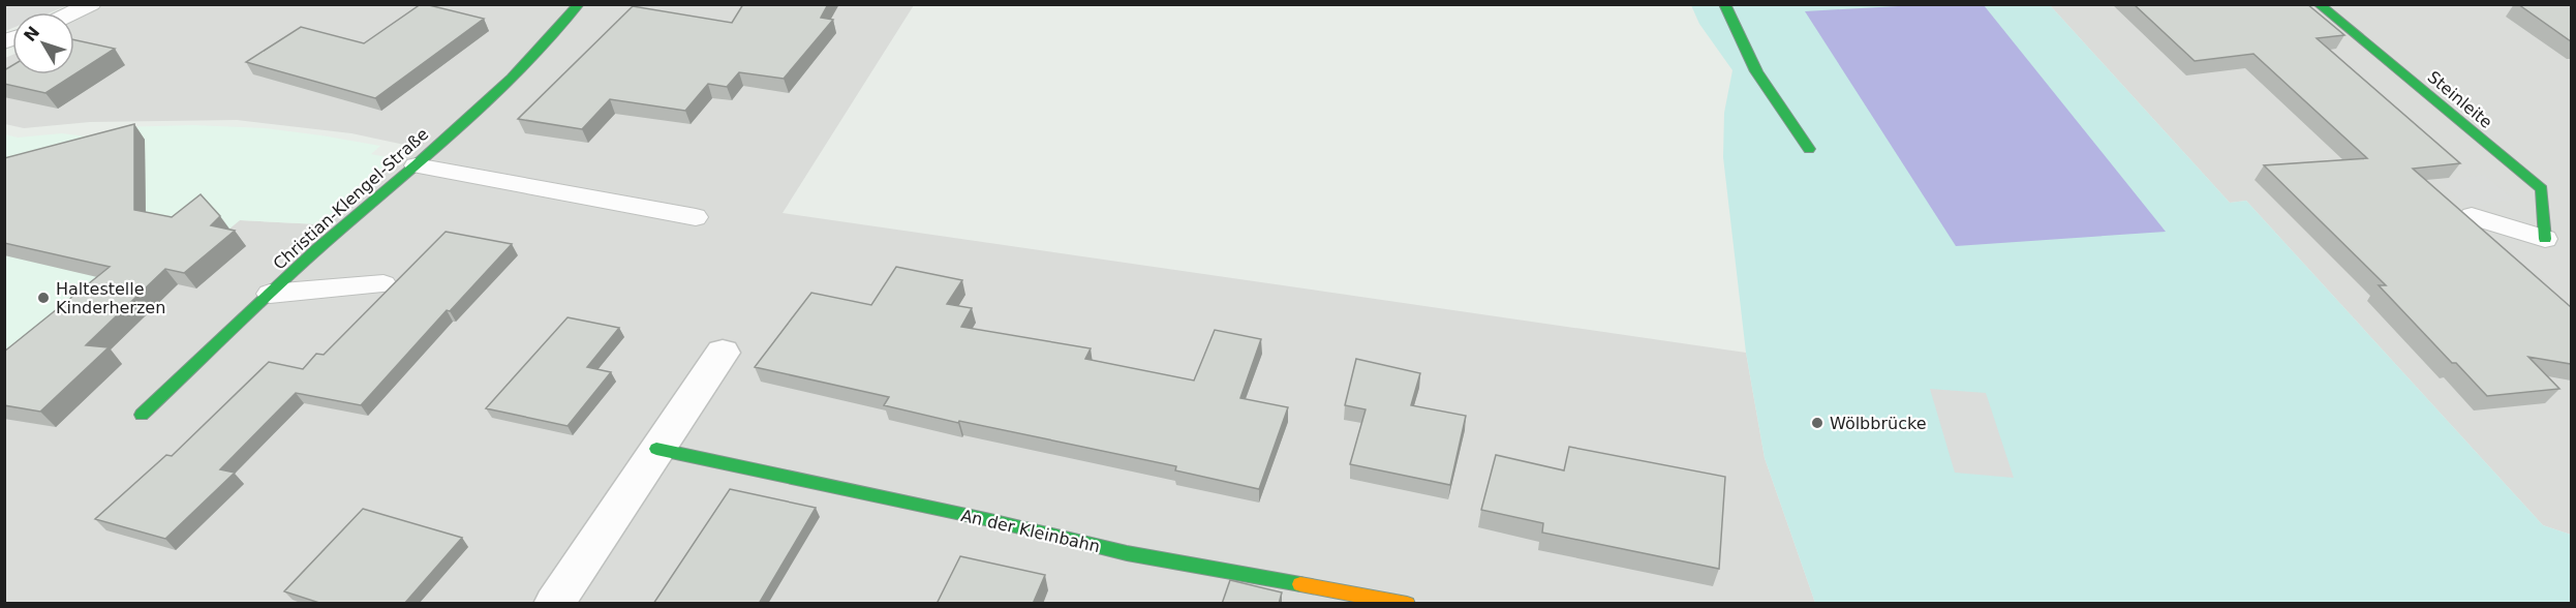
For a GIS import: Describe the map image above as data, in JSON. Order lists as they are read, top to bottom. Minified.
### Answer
{"streets":{"street":["Steinleite","Christian-Klengel-Straße","An der Kleinbahn"]},"places":["Haltestelle Kinderherzen","Wölbbrücke"],"north":"top left"}
